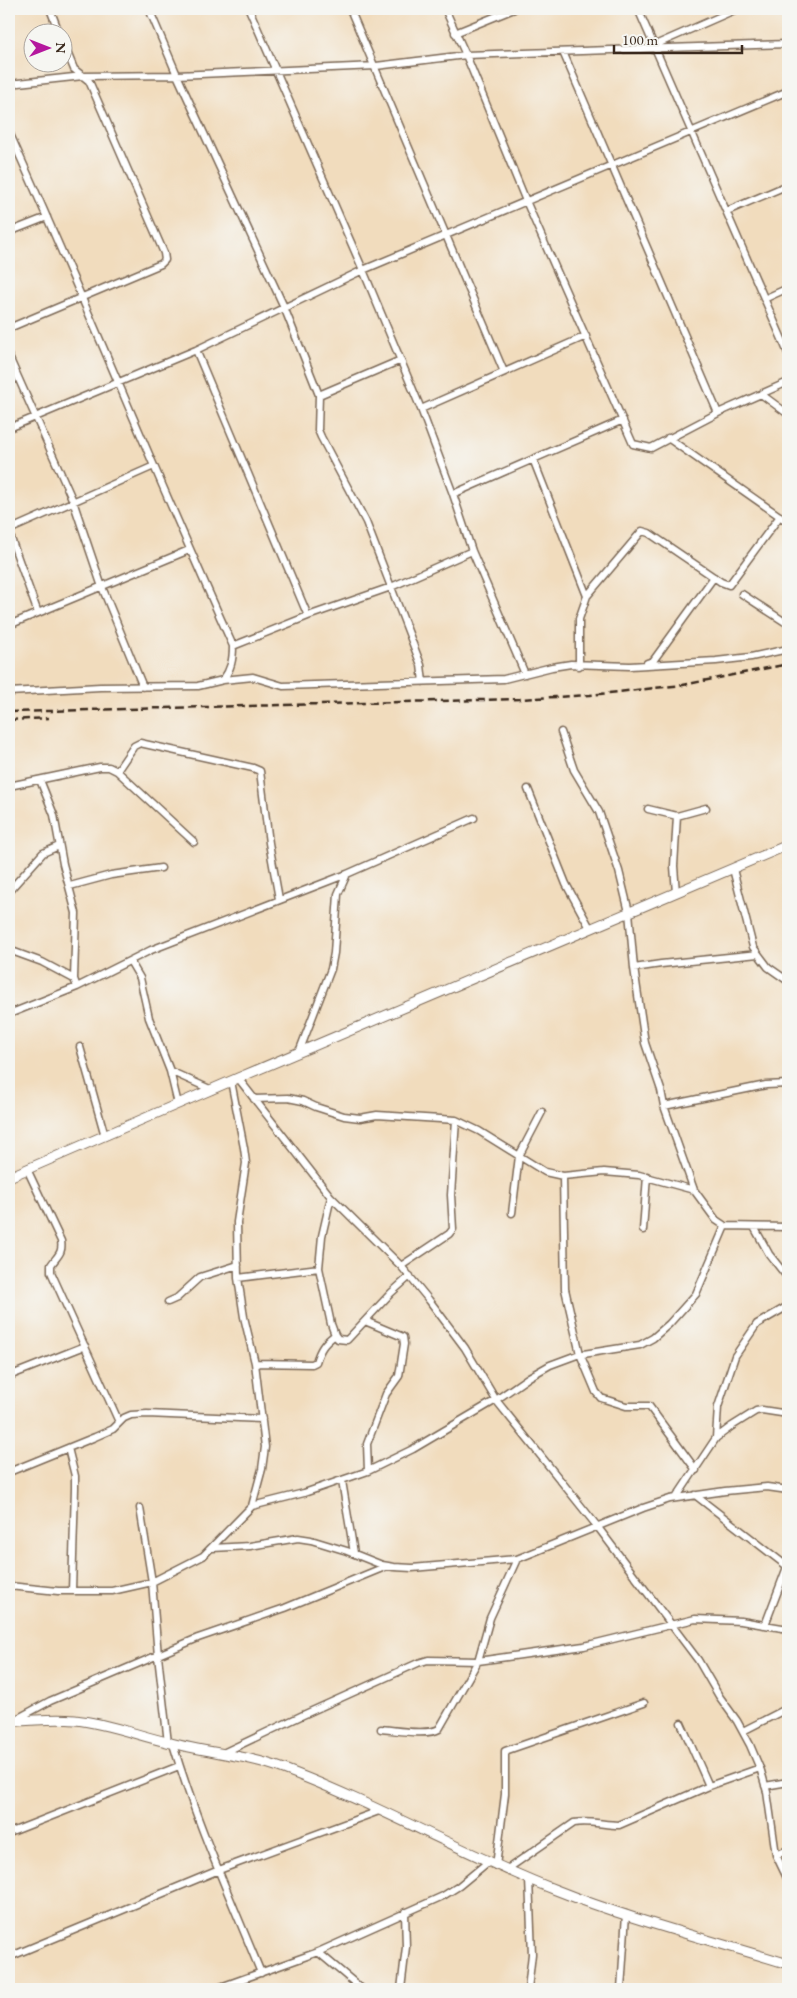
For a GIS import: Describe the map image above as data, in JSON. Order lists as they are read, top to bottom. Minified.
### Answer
{"scale_bar":"100 m","north":"right"}
